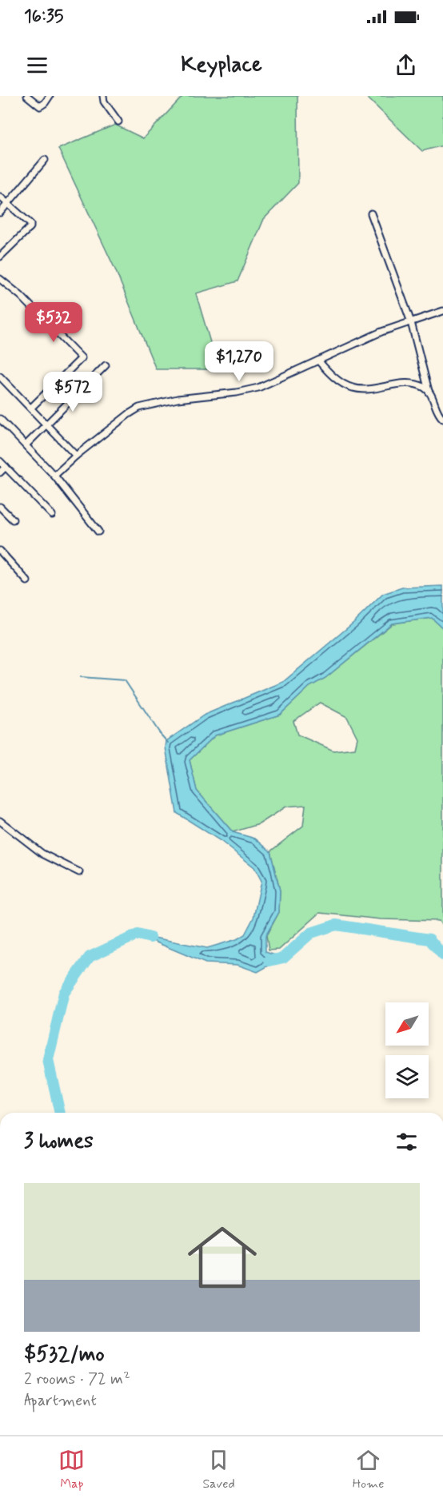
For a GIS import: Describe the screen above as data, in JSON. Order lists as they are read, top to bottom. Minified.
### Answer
{"north":"bottom left","page":{"status":"16:35","header":"Keyplace","price":["$532","$1,270","$572"],"heading":"3 homes","list":[{"name":"$532/mo","note":"2 rooms · 72 m² · Apartment"}],"tabs":["Map","Saved","Home"]}}
